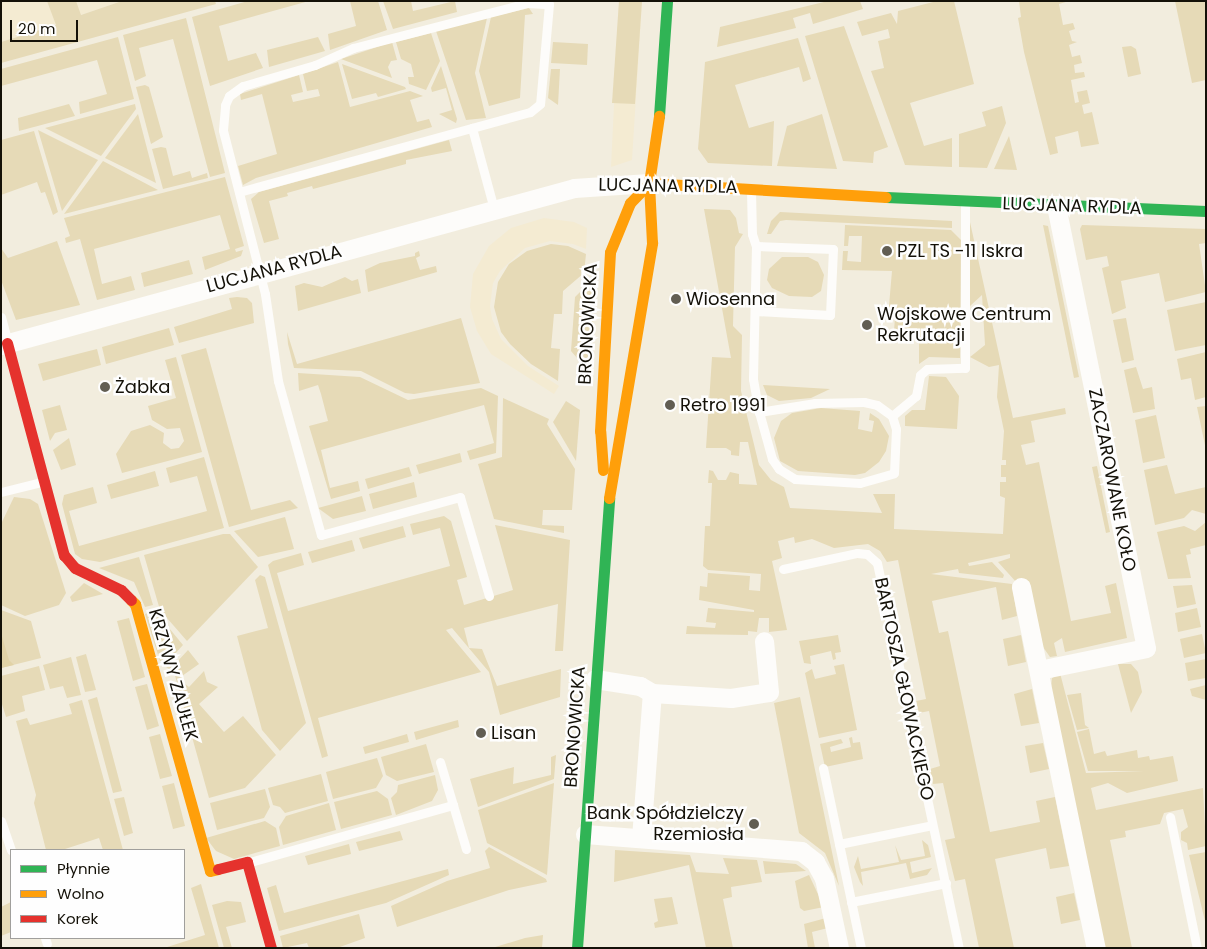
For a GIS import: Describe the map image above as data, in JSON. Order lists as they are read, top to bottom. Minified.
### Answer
{"streets":{"street":["LUCJANA RYDLA","BRONOWICKA","ZACZAROWANE KOŁO","KRZYWY ZAUŁEK"],"lane":["BARTOSZA GŁOWACKIEGO"]},"crossings":[["LUCJANA RYDLA","BRONOWICKA"],["LUCJANA RYDLA","ZACZAROWANE KOŁO"],["LUCJANA RYDLA","KRZYWY ZAUŁEK"]],"places":["PZL TS -11 Iskra","Wiosenna","Wojskowe Centrum Rekrutacji","Żabka","Retro 1991","Lisan","Bank Spółdzielczy Rzemiosła"],"legend":["Płynnie","Wolno","Korek"],"scale_bar":"20 m"}
